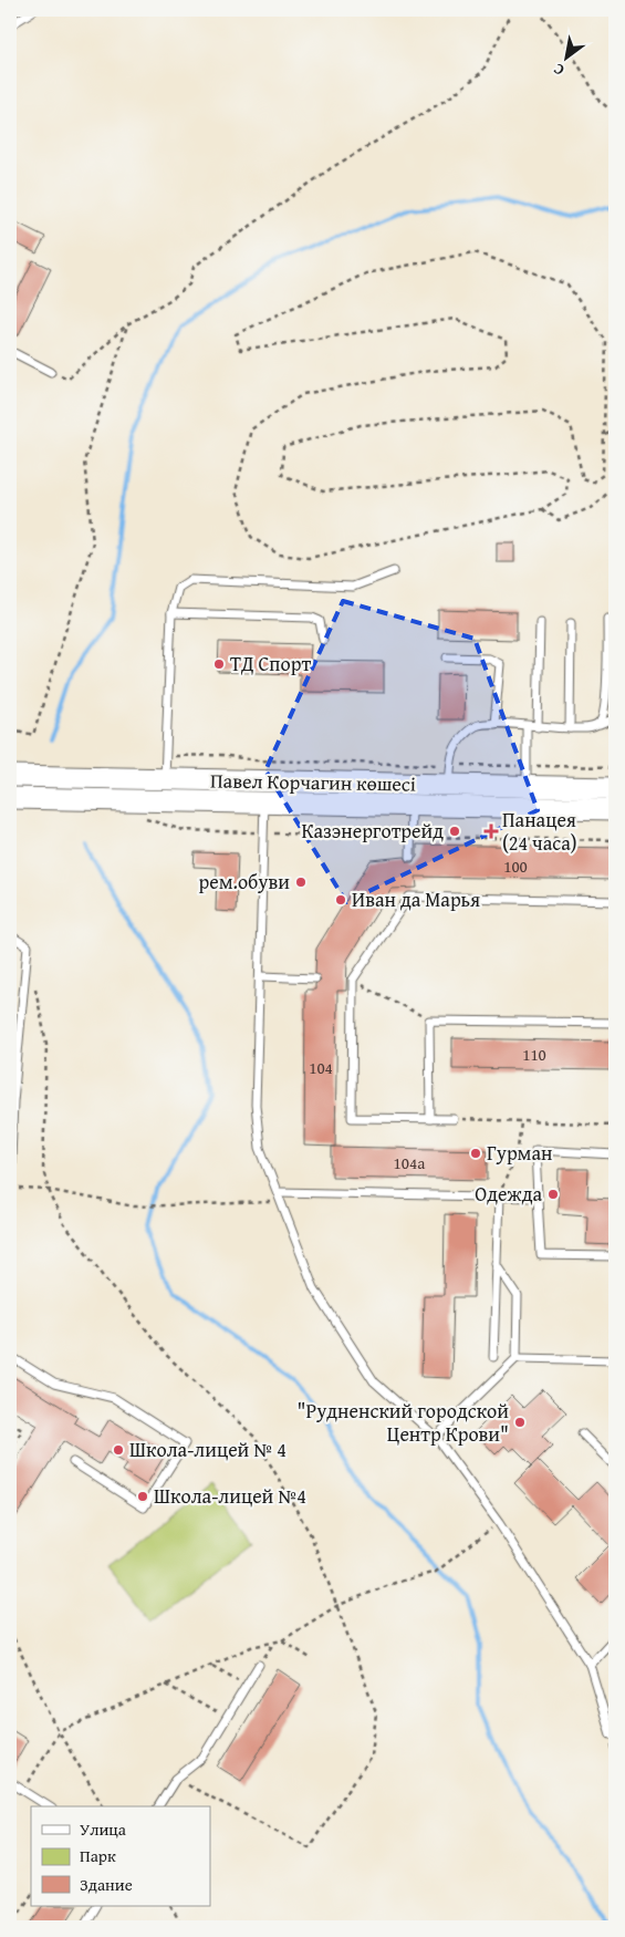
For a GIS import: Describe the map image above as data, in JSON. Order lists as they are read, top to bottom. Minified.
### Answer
{"streets":{"street":["Павел Корчагин көшесі"]},"places":{"other":["ТД Спорт","Казэнерготрейд","рем.обуви","Иван да Марья","Гурман","Одежда","\"Рудненский городской Центр Крови\"","Школа-лицей № 4","Школа-лицей №4"],"health":["Панацея (24 часа)"]},"house_numbers":["100","110","104","104а"],"legend":["Улица","Парк","Здание"],"north":"bottom left"}
